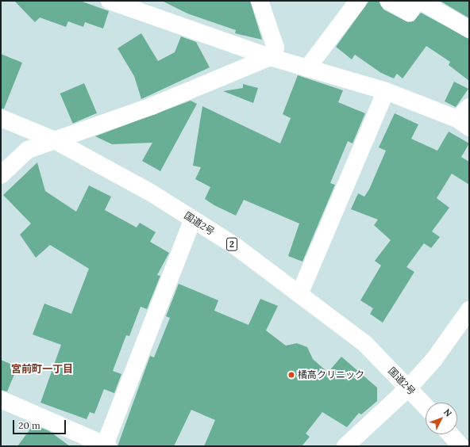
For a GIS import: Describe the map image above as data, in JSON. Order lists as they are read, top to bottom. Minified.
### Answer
{"streets":{"main road":["国道2号","2"]},"districts":["宮前町一丁目"],"places":["橘高クリニック"],"scale_bar":"20 m","north":"top right"}
